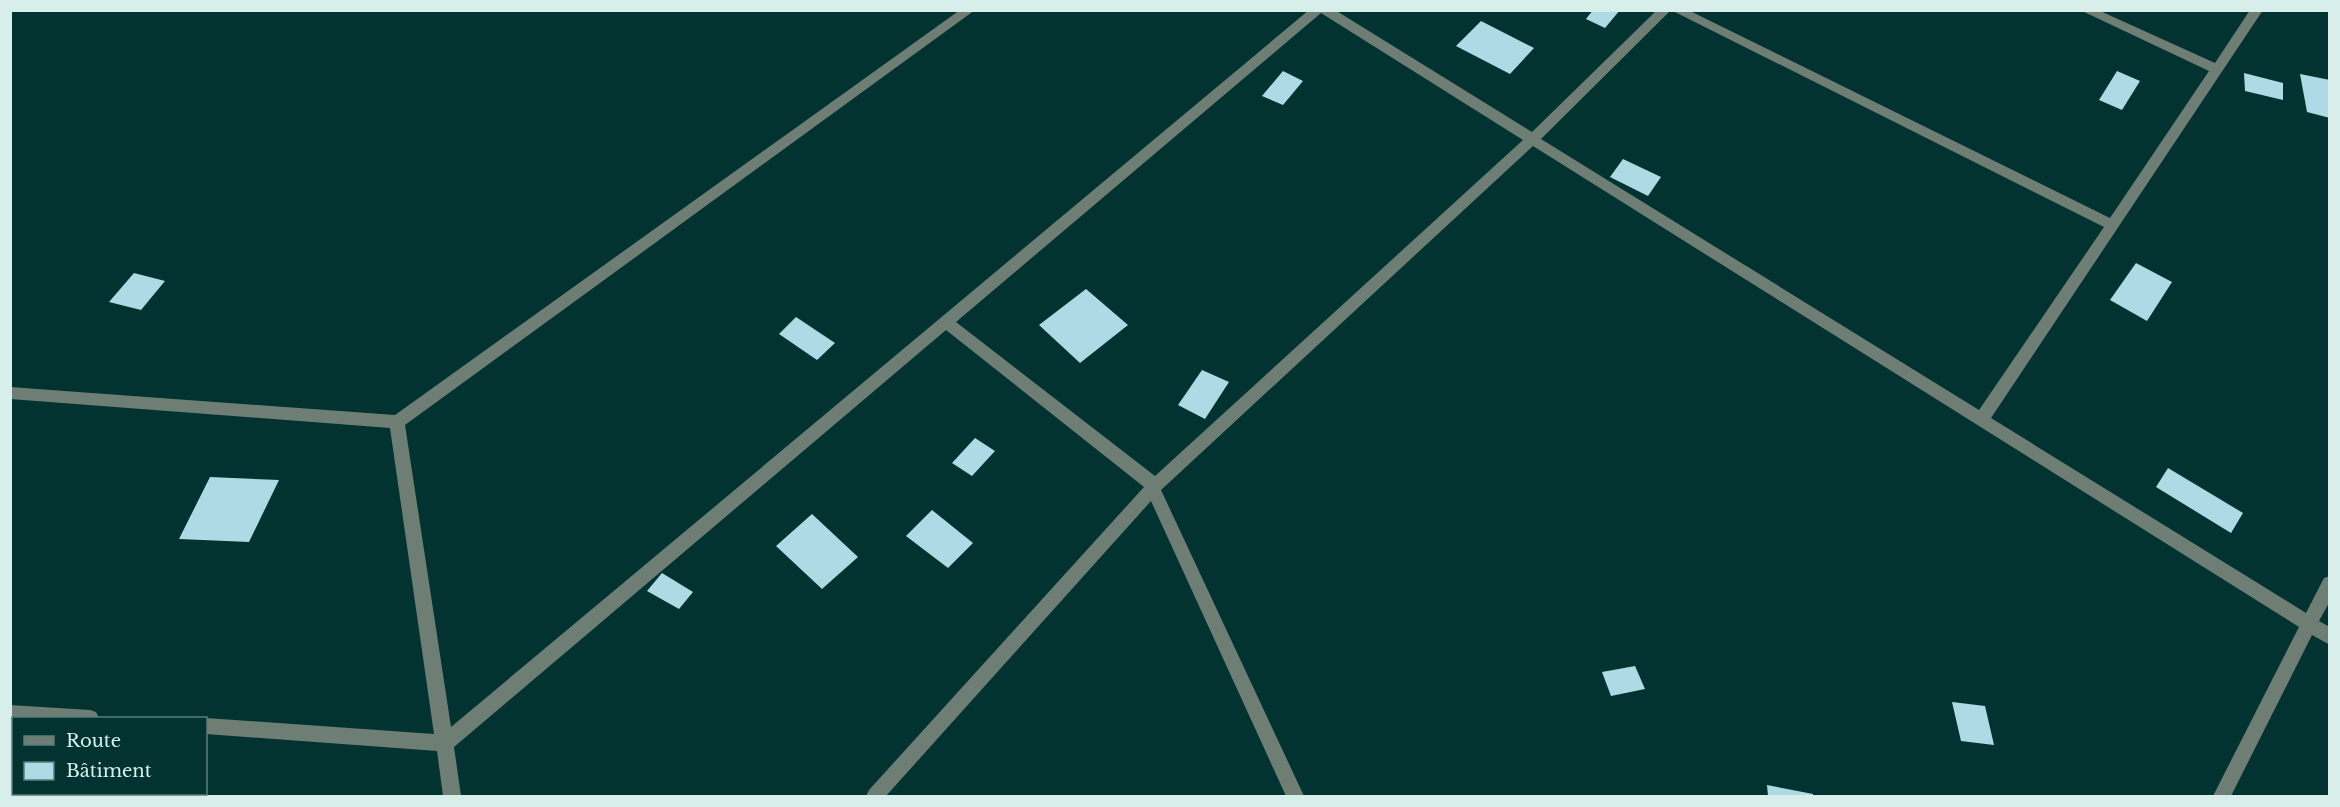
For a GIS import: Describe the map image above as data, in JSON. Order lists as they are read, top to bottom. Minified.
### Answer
{"legend":["Route","Bâtiment"]}
